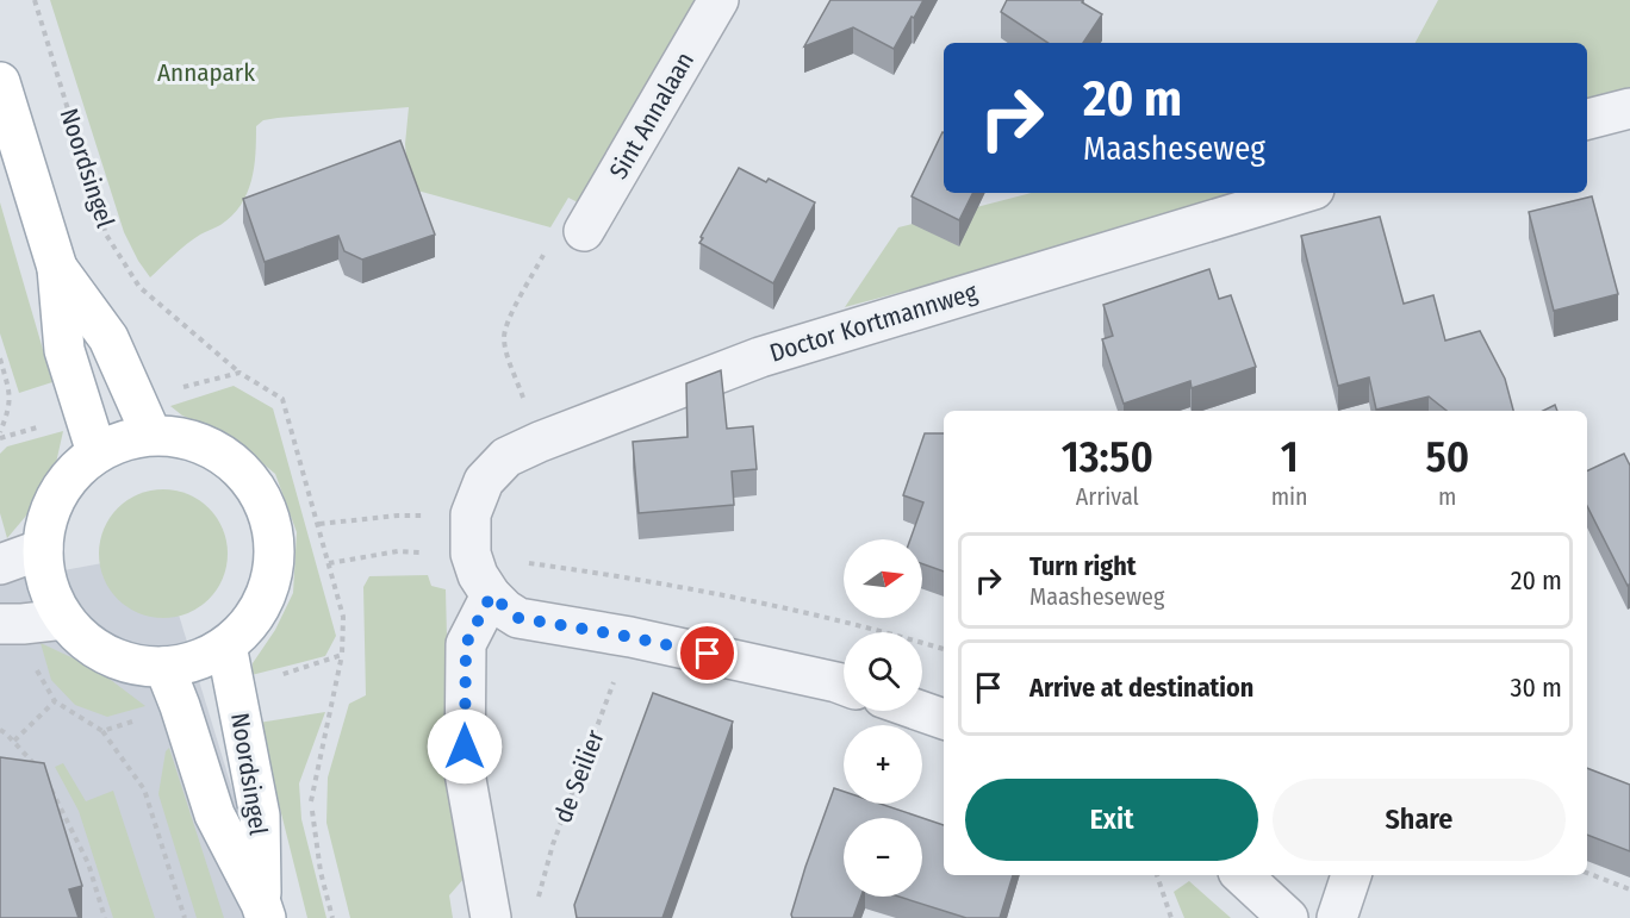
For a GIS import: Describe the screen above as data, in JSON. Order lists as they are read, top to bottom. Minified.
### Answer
{"streets":{"main road":["Noordsingel"],"street":["Sint Annalaan","Doctor Kortmannweg"],"path":["de Seilier"]},"parks":["Annapark"],"north":"right","page":{"turn":["20 m","Maasheseweg"],"eta":["13:50","Arrival","1","min","50","m"],"list":[{"name":"Turn right","note":"Maasheseweg","value":"20 m"},{"name":"Arrive at destination","value":"30 m"}],"map_buttons":["+","−"],"buttons":["Exit","Share"]}}
